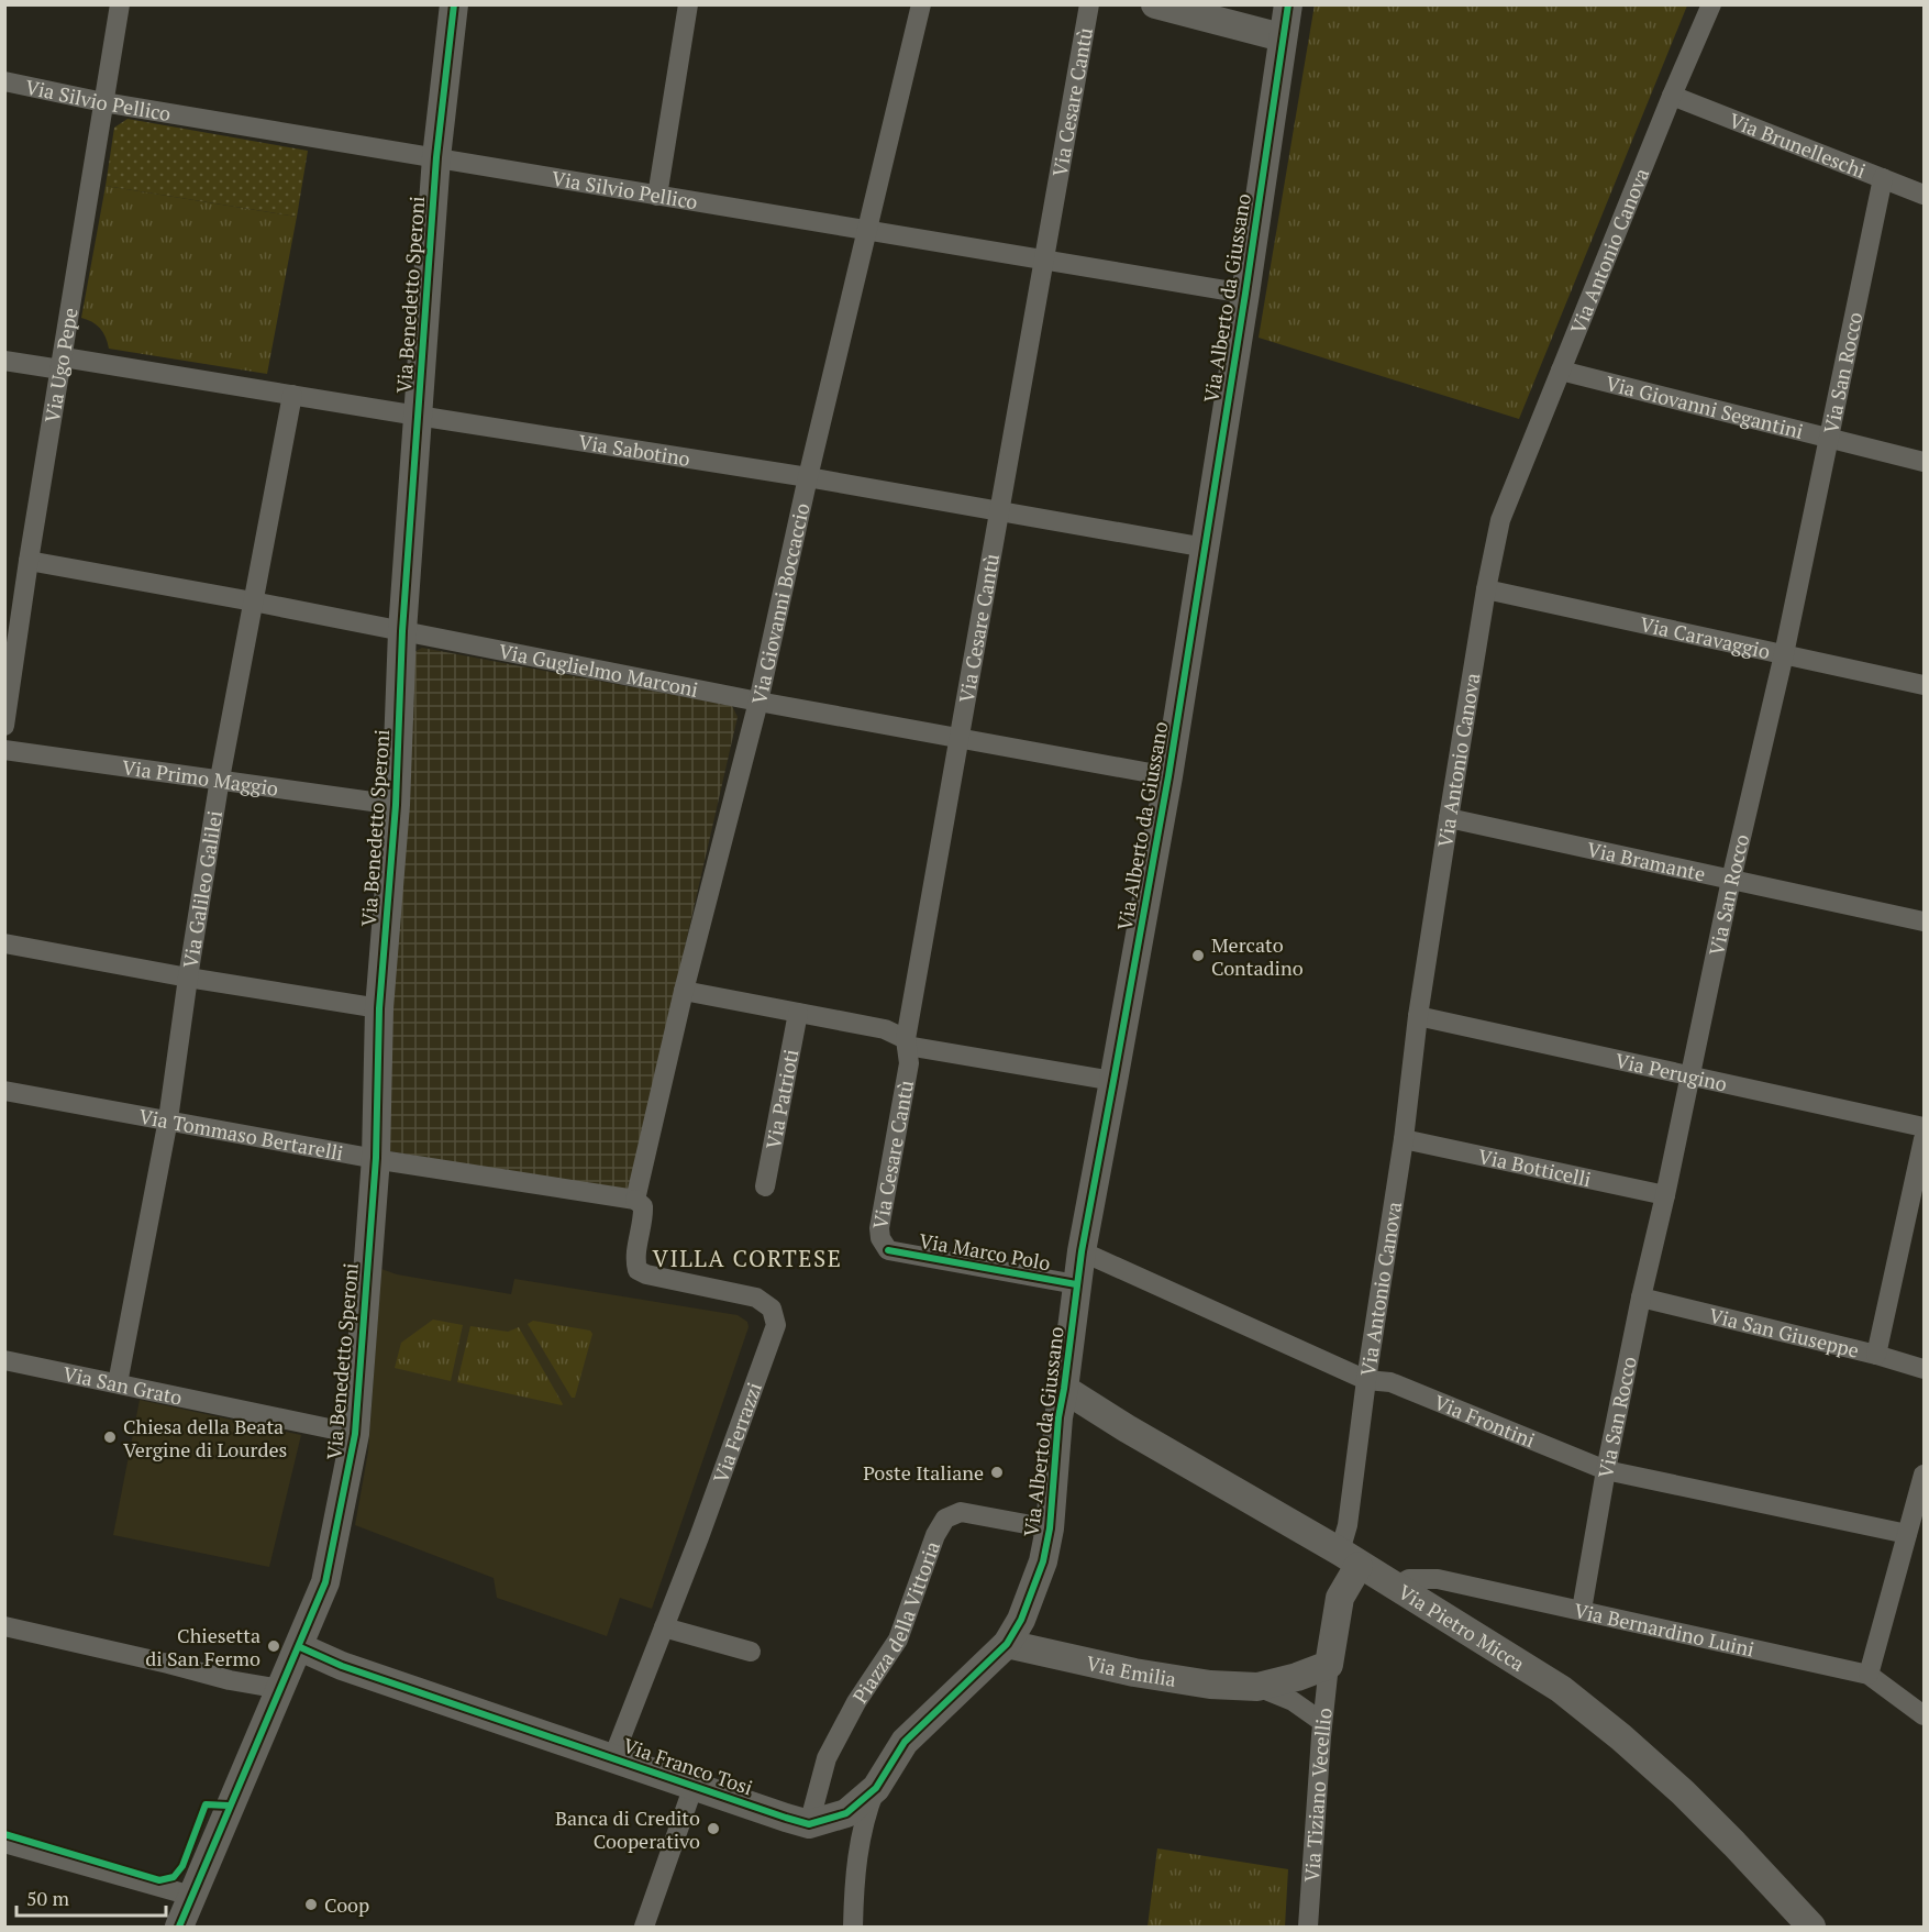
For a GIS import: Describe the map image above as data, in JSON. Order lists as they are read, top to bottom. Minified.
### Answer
{"streets":{"street":["Via Silvio Pellico","Via Cesare Cantù","Via Brunelleschi","Via Antonio Canova","Via Benedetto Speroni","Via Alberto da Giussano","Via Ugo Pepe","Via San Rocco","Via Giovanni Segantini","Via Sabotino","Via Giovanni Boccaccio","Via Caravaggio","Via Guglielmo Marconi","Via Primo Maggio","Via Bramante","Via Galileo Galilei","Via Perugino","Via Patrioti","Via Tommaso Bertarelli","Via Botticelli","Via Marco Polo","Via San Giuseppe","Via San Grato","Via Frontini","Via Ferrazzi","Piazza della Vittoria","Via Pietro Micca","Via Bernardino Luini","Via Emilia","Via Franco Tosi","Via Tiziano Vecellio"]},"crossings":[["Via Silvio Pellico","Via Cesare Cantù"],["Via Silvio Pellico","Via Benedetto Speroni"],["Via Silvio Pellico","Via Alberto da Giussano"],["Via Silvio Pellico","Via Ugo Pepe"],["Via Silvio Pellico","Via Giovanni Boccaccio"],["Via Cesare Cantù","Via Sabotino"],["Via Cesare Cantù","Via Guglielmo Marconi"],["Via Cesare Cantù","Via Marco Polo"],["Via Brunelleschi","Via Antonio Canova"],["Via Brunelleschi","Via San Rocco"],["Via Antonio Canova","Via Giovanni Segantini"],["Via Antonio Canova","Via Caravaggio"],["Via Antonio Canova","Via Bramante"],["Via Antonio Canova","Via Perugino"],["Via Antonio Canova","Via Botticelli"],["Via Antonio Canova","Via Frontini"],["Via Antonio Canova","Via Pietro Micca"],["Via Benedetto Speroni","Via Sabotino"],["Via Benedetto Speroni","Via Guglielmo Marconi"],["Via Benedetto Speroni","Via Primo Maggio"],["Via Benedetto Speroni","Via Tommaso Bertarelli"],["Via Benedetto Speroni","Via San Grato"],["Via Benedetto Speroni","Via Franco Tosi"],["Via Alberto da Giussano","Via Sabotino"],["Via Alberto da Giussano","Via Guglielmo Marconi"],["Via Alberto da Giussano","Via Marco Polo"],["Via Alberto da Giussano","Via Frontini"],["Via Alberto da Giussano","Piazza della Vittoria"],["Via Alberto da Giussano","Via Pietro Micca"],["Via Alberto da Giussano","Via Emilia"],["Via Ugo Pepe","Via Sabotino"],["Via Ugo Pepe","Via Guglielmo Marconi"],["Via San Rocco","Via Giovanni Segantini"],["Via San Rocco","Via Caravaggio"],["Via San Rocco","Via Bramante"],["Via San Rocco","Via Perugino"],["Via San Rocco","Via Botticelli"],["Via San Rocco","Via San Giuseppe"],["Via San Rocco","Via Frontini"],["Via San Rocco","Via Bernardino Luini"],["Via Sabotino","Via Giovanni Boccaccio"],["Via Sabotino","Via Galileo Galilei"],["Via Giovanni Boccaccio","Via Guglielmo Marconi"],["Via Giovanni Boccaccio","Via Tommaso Bertarelli"],["Via Giovanni Boccaccio","Via Ferrazzi"],["Via Guglielmo Marconi","Via Galileo Galilei"],["Via Primo Maggio","Via Galileo Galilei"],["Via Galileo Galilei","Via Tommaso Bertarelli"],["Via Galileo Galilei","Via San Grato"],["Via Tommaso Bertarelli","Via Ferrazzi"],["Via Ferrazzi","Via Franco Tosi"],["Piazza della Vittoria","Via Franco Tosi"],["Via Pietro Micca","Via Bernardino Luini"],["Via Emilia","Via Tiziano Vecellio"]],"districts":["VILLA CORTESE"],"places":["Mercato Contadino","Chiesa della Beata Vergine di Lourdes","Poste Italiane","Chiesetta di San Fermo","Banca di Credito Cooperativo","Coop"],"scale_bar":"50 m"}
